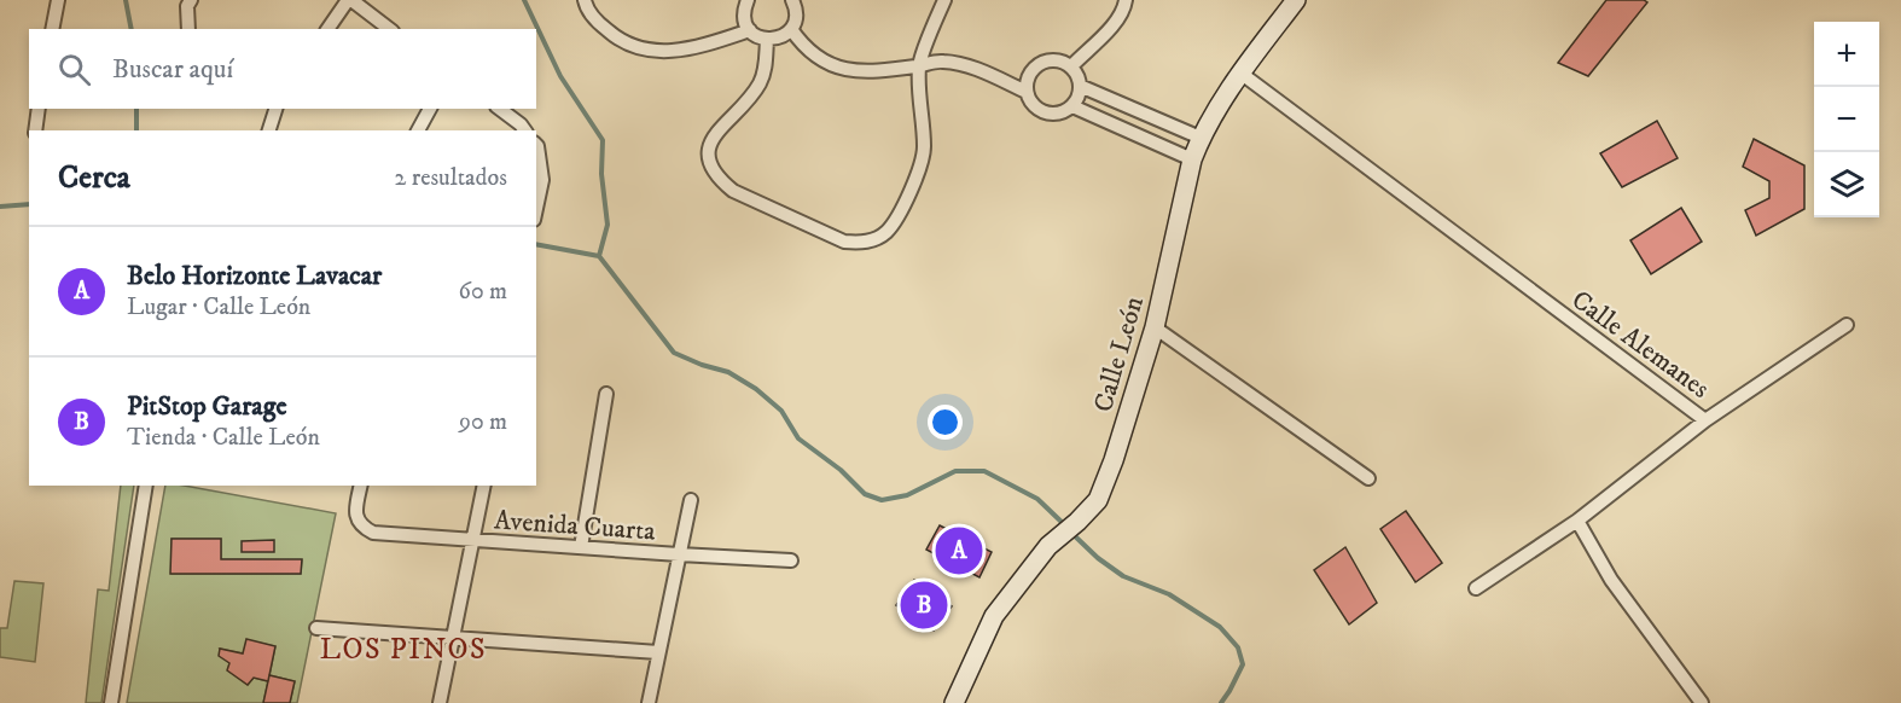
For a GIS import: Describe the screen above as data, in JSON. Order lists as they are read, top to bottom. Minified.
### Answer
{"streets":{"main road":["Calle León"],"street":["Calle Alemanes","Avenida Cuarta"]},"crossings":[["Calle Alemanes","Calle León"]],"districts":["LOS PINOS"],"page":{"map_buttons":["+","−"],"search":"Buscar aquí","heading":["Cerca","2 resultados"],"list":[{"mark":"A","name":"Belo Horizonte Lavacar","note":"Lugar · Calle León","value":"60 m"},{"mark":"B","name":"PitStop Garage","note":"Tienda · Calle León","value":"90 m"}],"pins":["A","B"]}}
